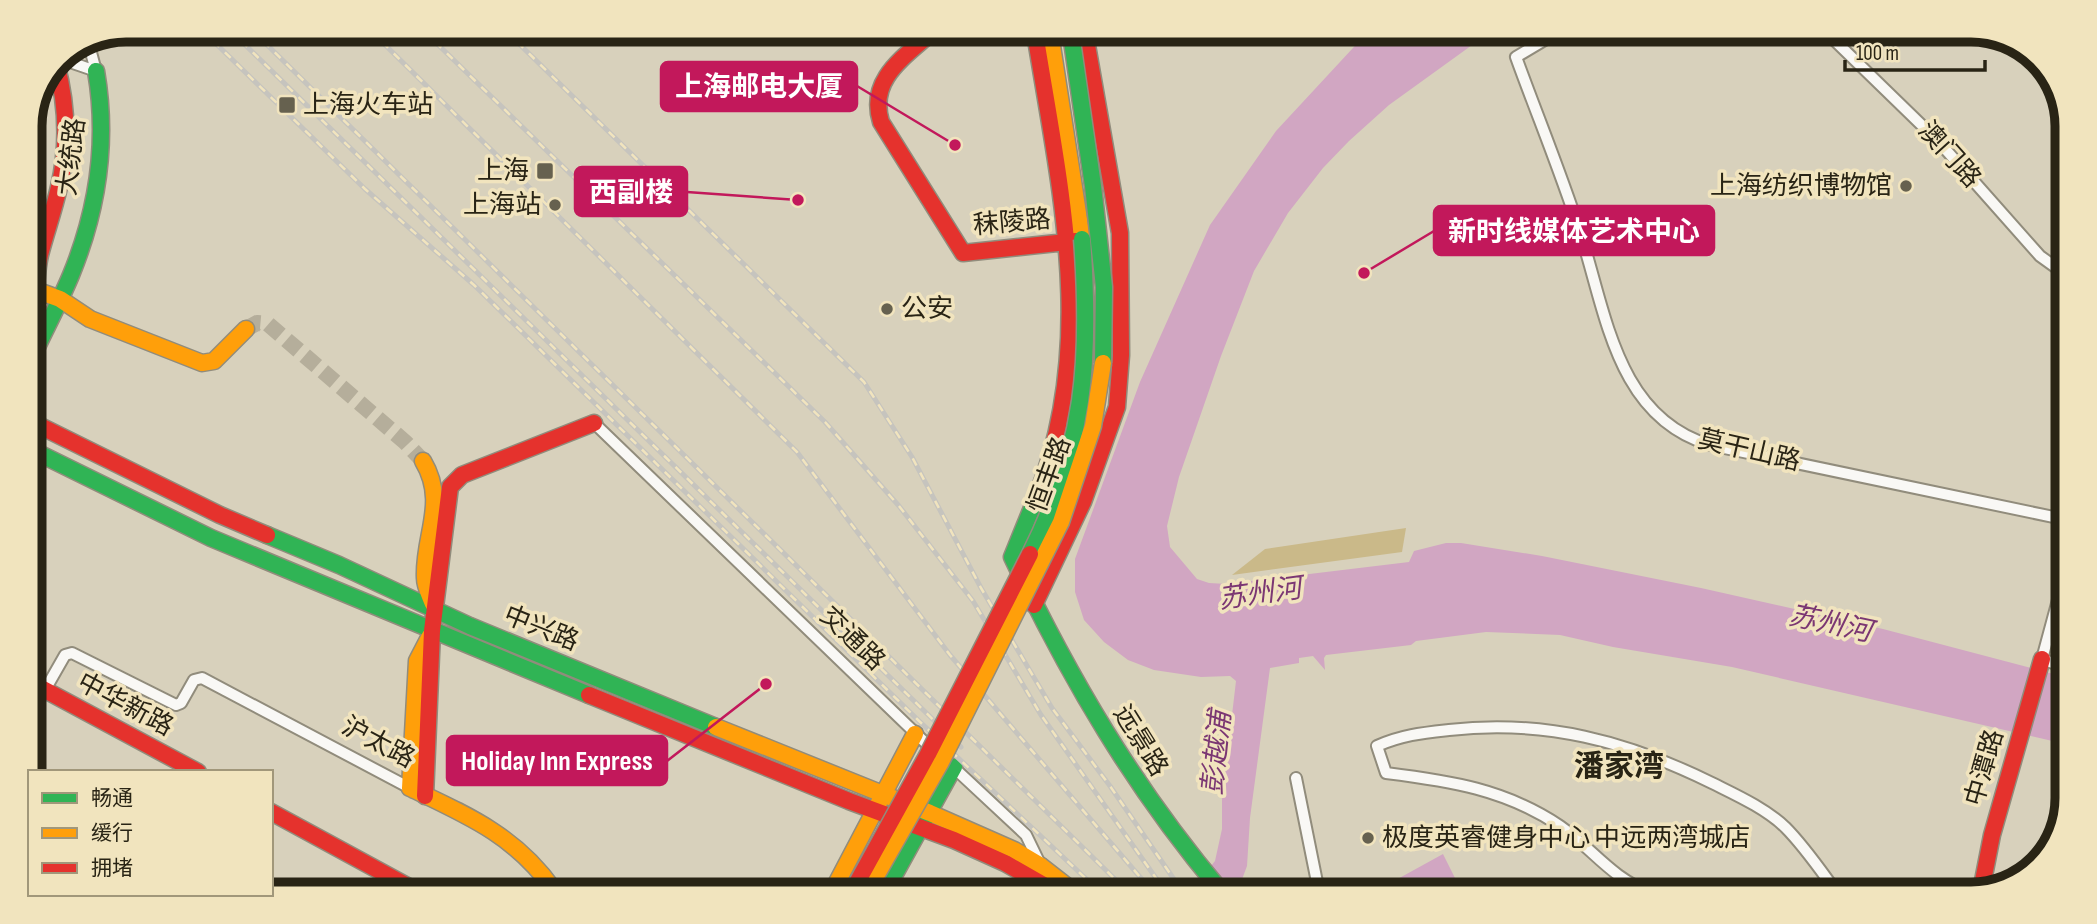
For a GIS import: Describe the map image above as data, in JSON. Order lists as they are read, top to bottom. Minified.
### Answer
{"streets":{"main road":["大统路","秣陵路","恒丰路","中兴路","交通路","中华新路","远景路","沪太路","中潭路"],"street":["澳门路","莫干山路"]},"crossings":[["秣陵路","远景路"],["中兴路","交通路"],["中华新路","沪太路"]],"districts":["潘家湾"],"water":["苏州河","彭越浦"],"places":{"transit":["上海火车站","上海"],"other":["上海邮电大厦","上海纺织博物馆","西副楼","上海站","新时线媒体艺术中心","公安","Holiday Inn Express","极度英睿健身中心 中远两湾城店"]},"legend":["畅通","缓行","拥堵"],"scale_bar":"100 m"}
